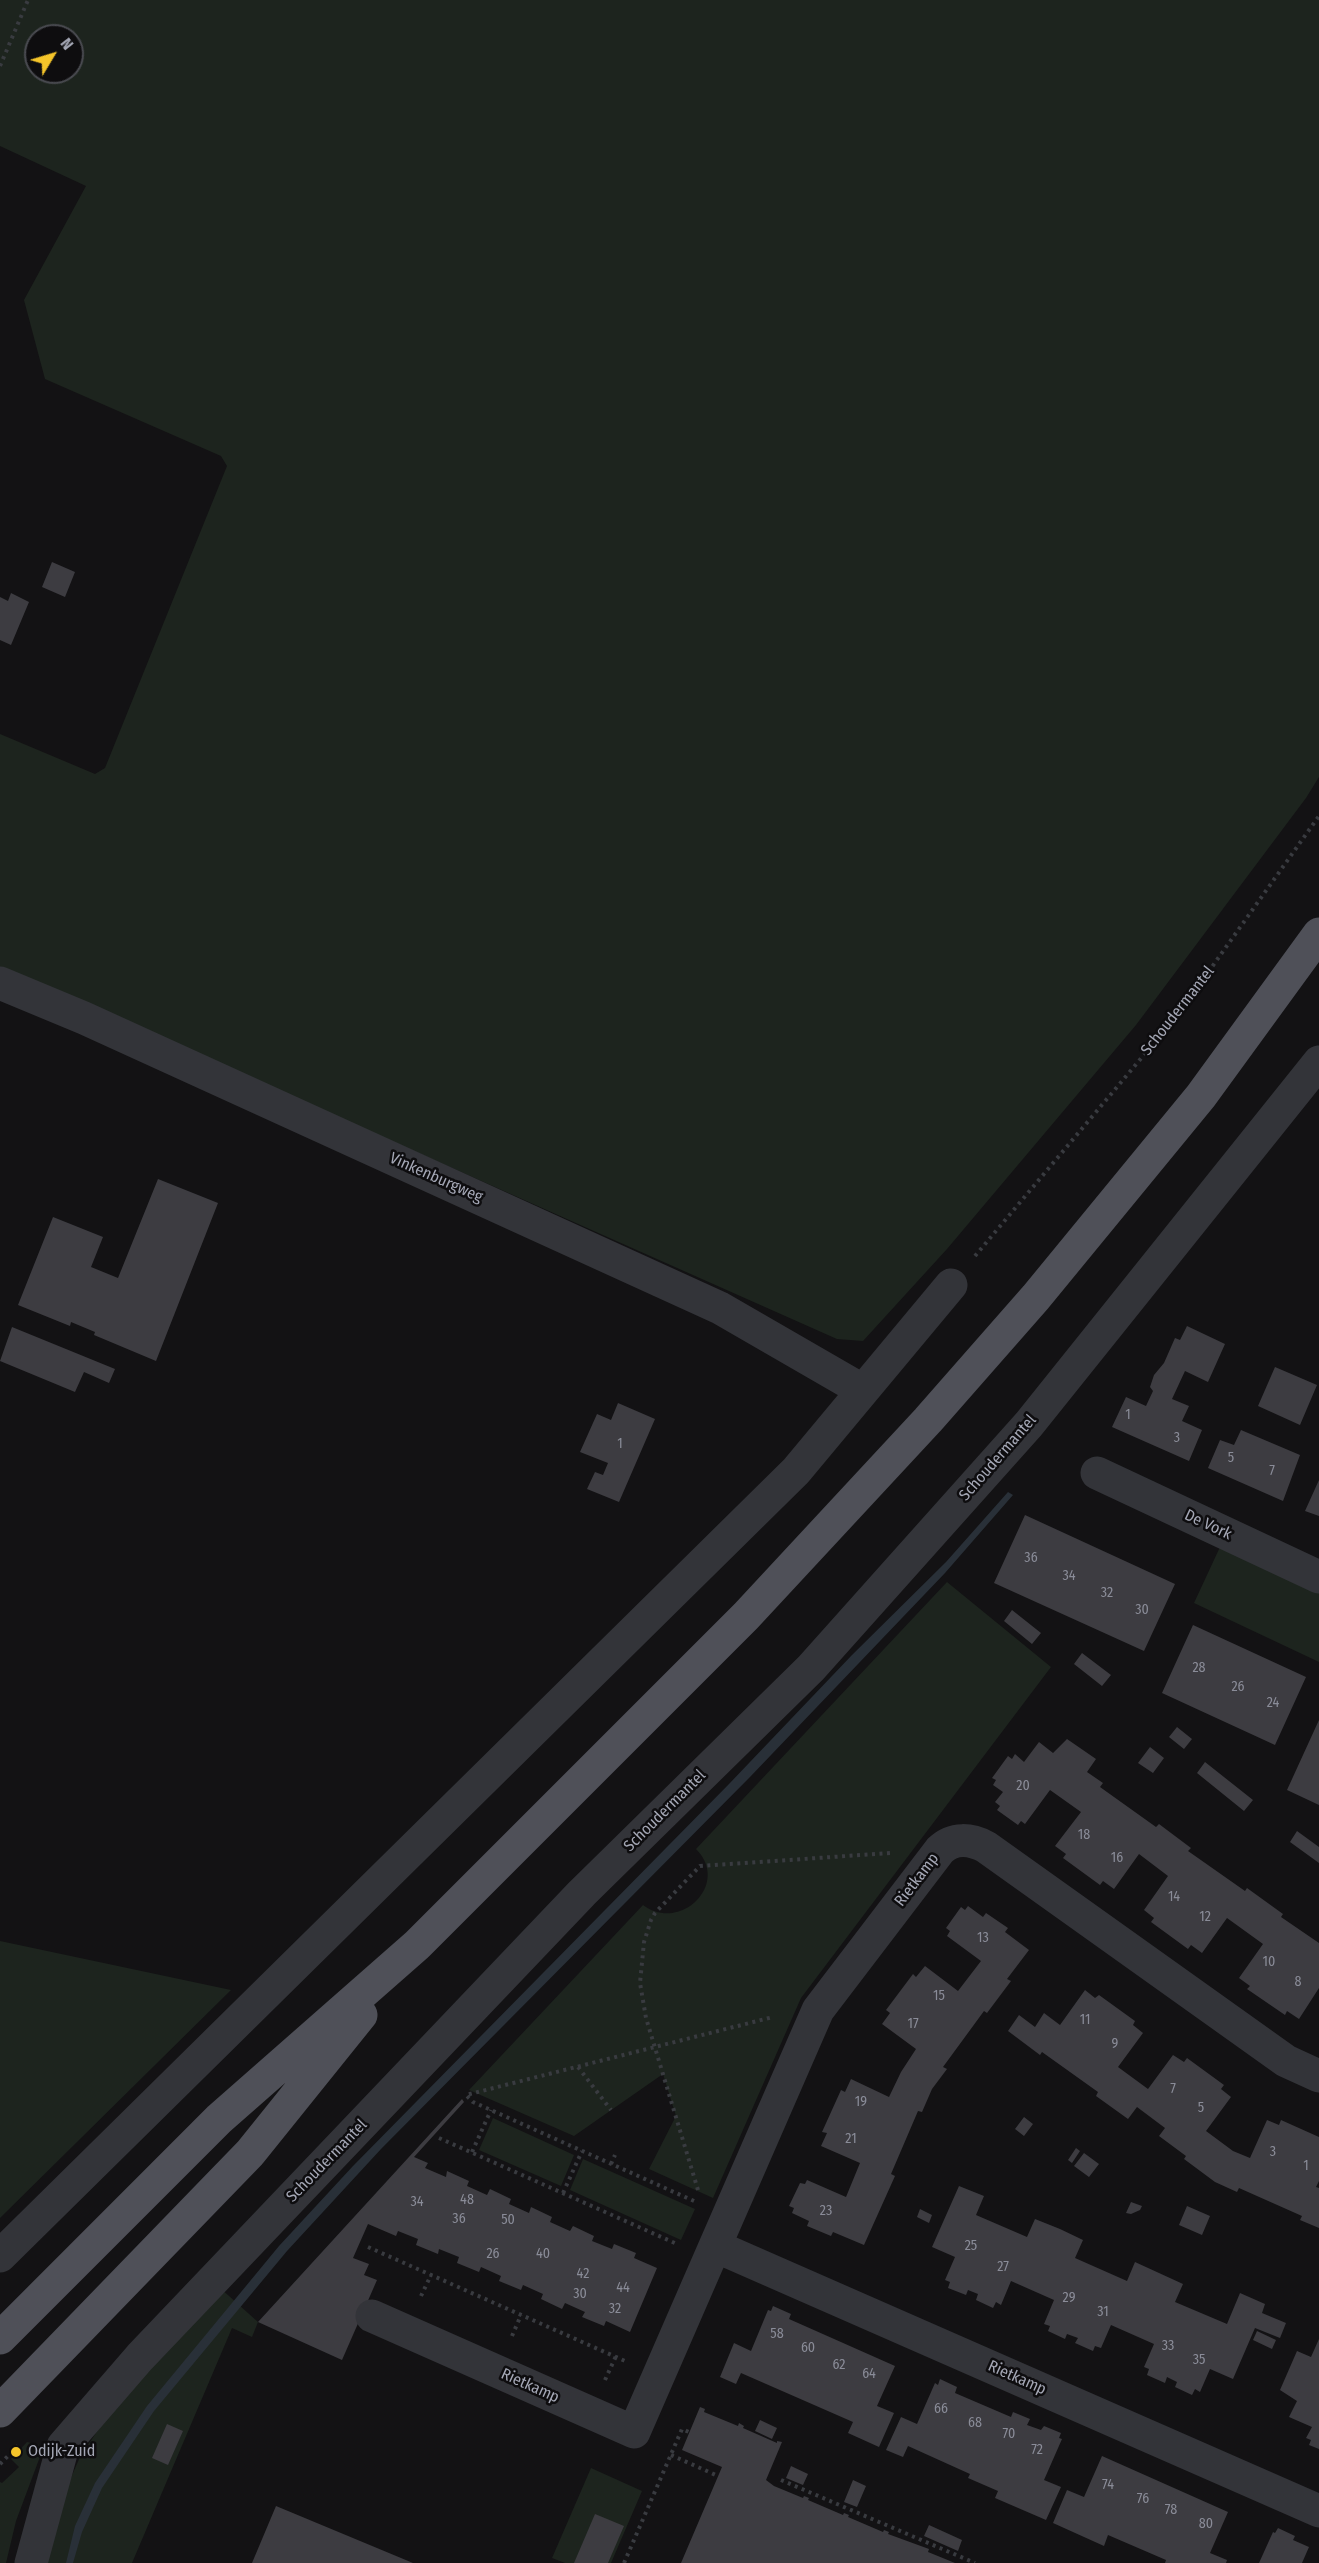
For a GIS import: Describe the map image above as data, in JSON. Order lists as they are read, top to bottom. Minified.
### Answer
{"streets":{"street":["Schoudermantel","Vinkenburgweg","De Vork","Rietkamp"]},"places":["Odijk-Zuid"],"house_numbers":["1","3","1","5","7","36","34","32","30","28","26","24","20","18","16","14","12","13","10","8","15","11","17","9","7","19","5","21","3","1","48","34","23","36","50","25","26","40","27","42","44","30","29","32","31","58","33","60","35","62","64","66","68","70","72","74","76","78","80"],"north":"top right"}
